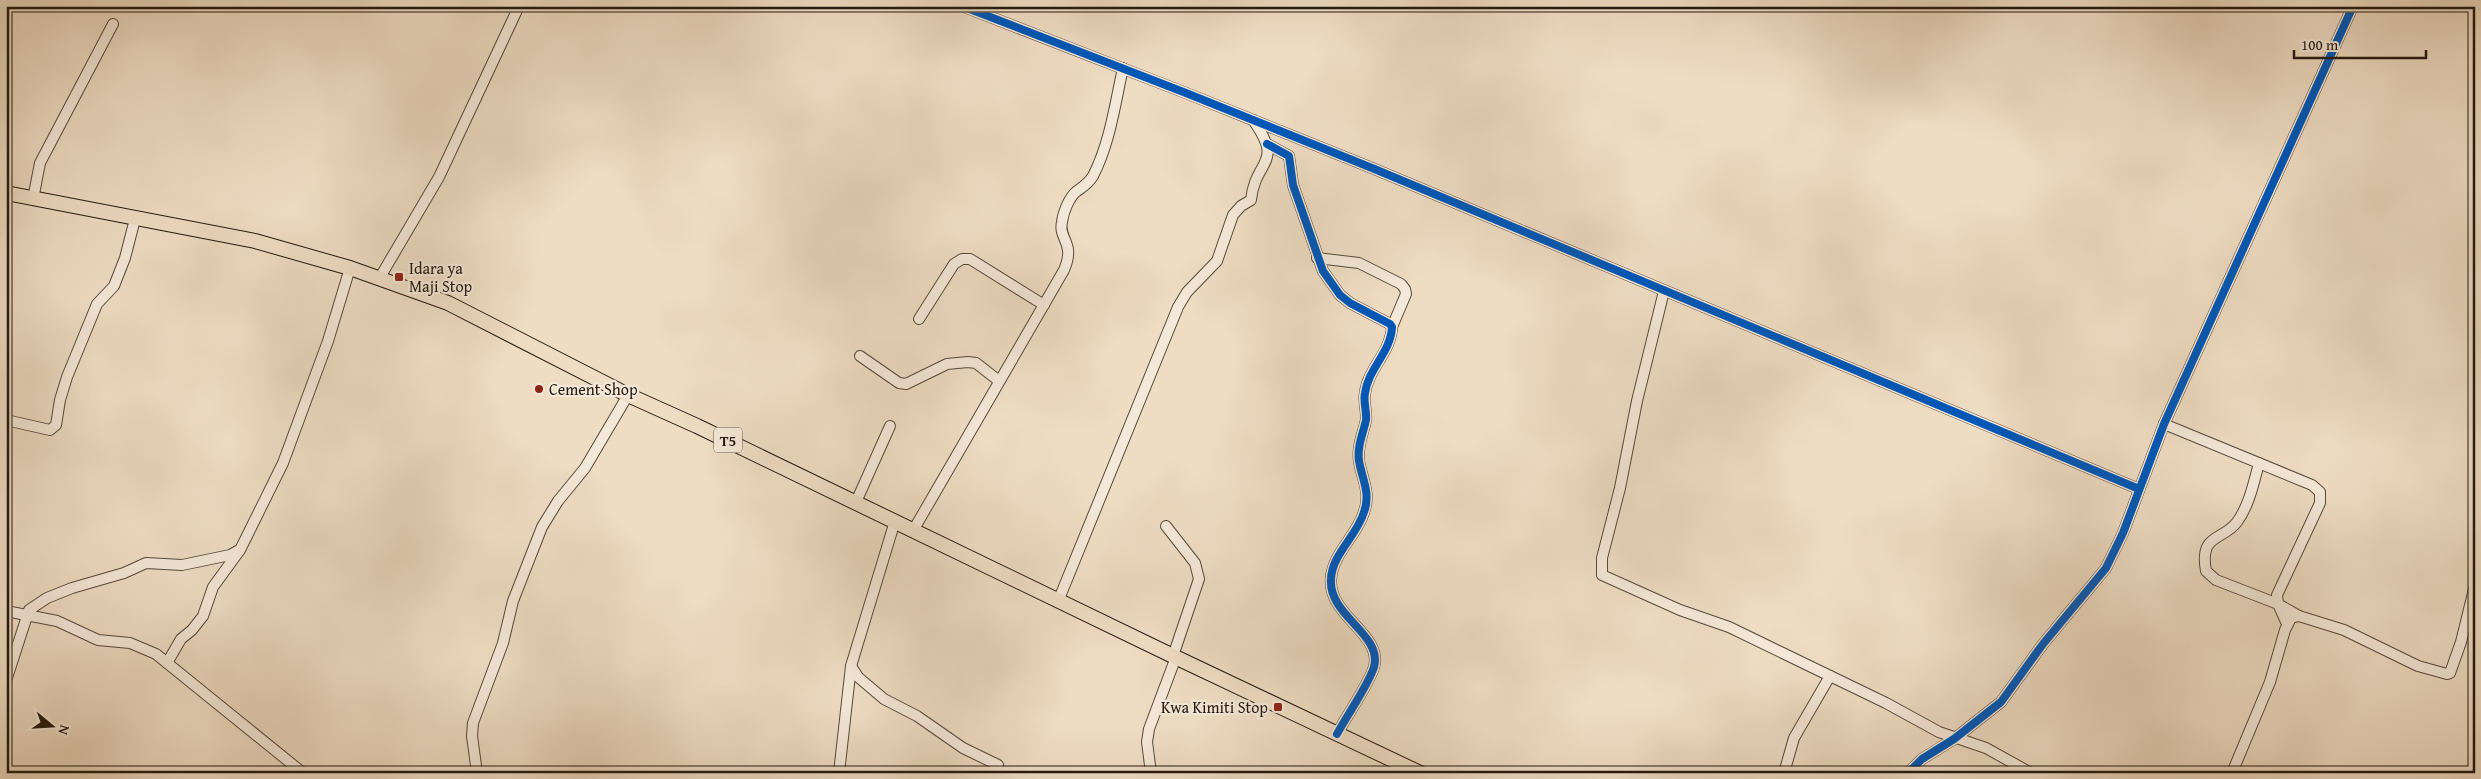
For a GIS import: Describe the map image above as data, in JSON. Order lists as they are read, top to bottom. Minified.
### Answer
{"streets":{"highway":["T5"]},"places":{"transit":["Idara ya Maji Stop","Kwa Kimiti Stop"],"other":["Cement Shop"]},"scale_bar":"100 m","north":"right"}
